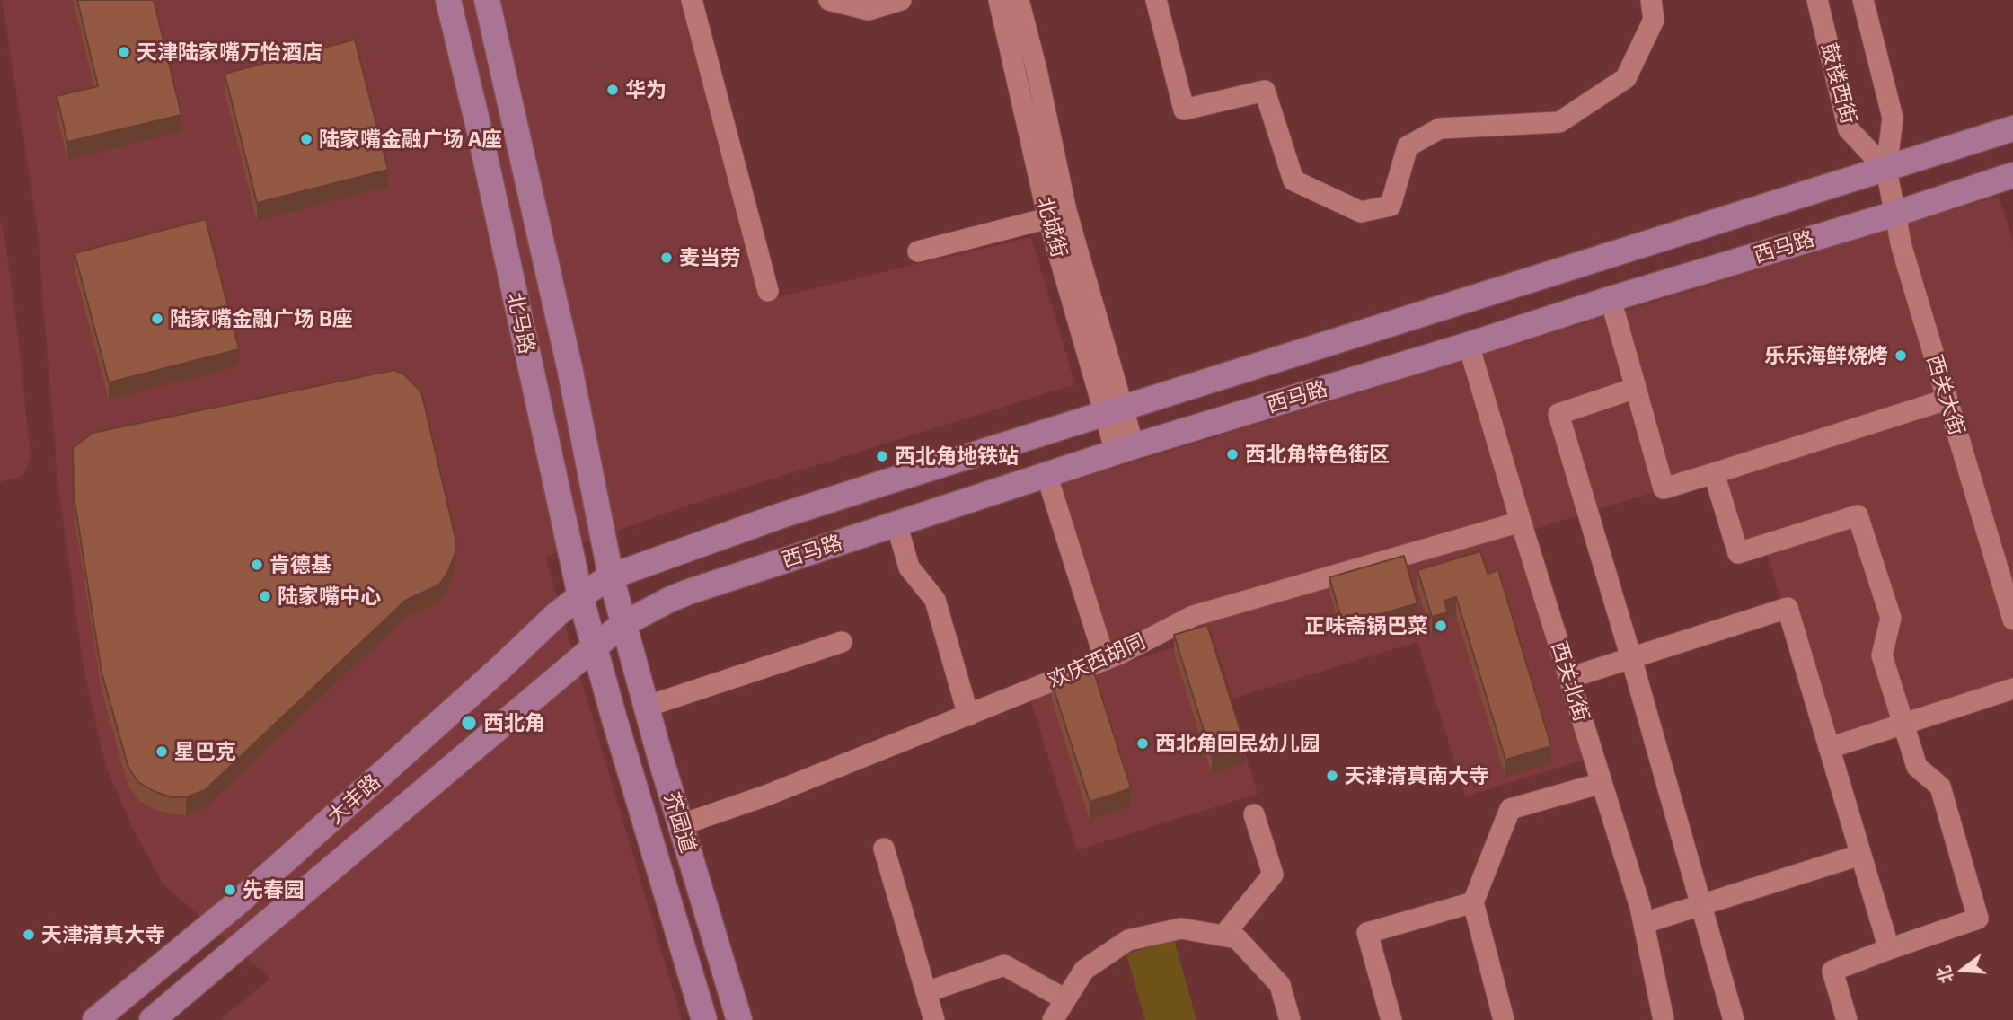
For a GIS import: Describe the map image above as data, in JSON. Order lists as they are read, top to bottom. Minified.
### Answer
{"streets":{"main road":["西马路","北马路","大丰路","芥园道"],"street":["鼓楼西街","北城街","西关大街","欢庆西胡同","西关北街"]},"crossings":[["鼓楼西街","西马路"],["鼓楼西街","西关大街"],["北城街","西马路"],["西马路","北马路"],["西马路","西关大街"],["西马路","西关北街"],["西马路","大丰路"],["西马路","芥园道"],["北马路","大丰路"],["北马路","芥园道"],["欢庆西胡同","西关北街"],["欢庆西胡同","芥园道"],["大丰路","芥园道"]],"places":["天津陆家嘴万怡酒店","华为","陆家嘴金融广场 A座","麦当劳","陆家嘴金融广场 B座","乐乐海鲜烧烤","西北角特色街区","西北角地铁站","肯德基","陆家嘴中心","正味斋锅巴菜","西北角","西北角回民幼儿园","星巴克","天津清真南大寺","先春园","天津清真大寺"],"north":"left"}
